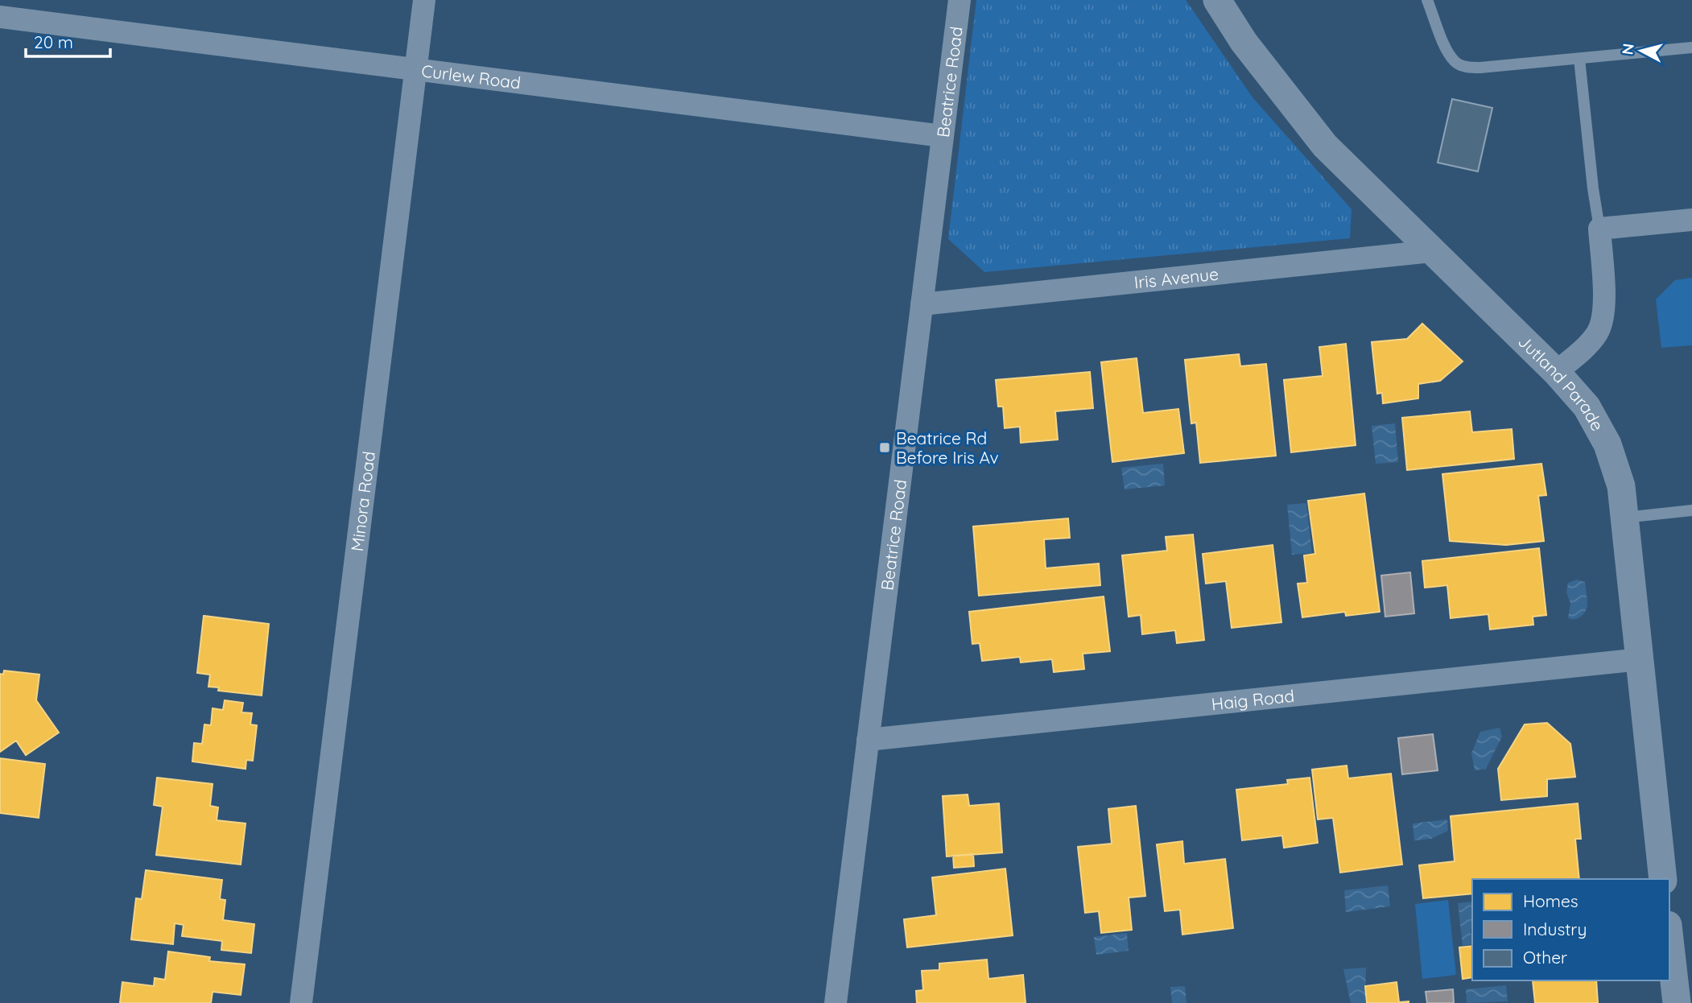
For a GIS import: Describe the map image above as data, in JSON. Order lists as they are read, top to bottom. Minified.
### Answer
{"streets":{"street":["Curlew Road","Beatrice Road","Iris Avenue","Jutland Parade","Minora Road","Haig Road"]},"crossings":[["Curlew Road","Beatrice Road"],["Curlew Road","Minora Road"],["Beatrice Road","Iris Avenue"],["Beatrice Road","Haig Road"],["Iris Avenue","Jutland Parade"],["Jutland Parade","Haig Road"]],"places":{"transit":["Beatrice Rd Before Iris Av"]},"legend":["Homes","Industry","Other"],"scale_bar":"20 m","north":"left"}
